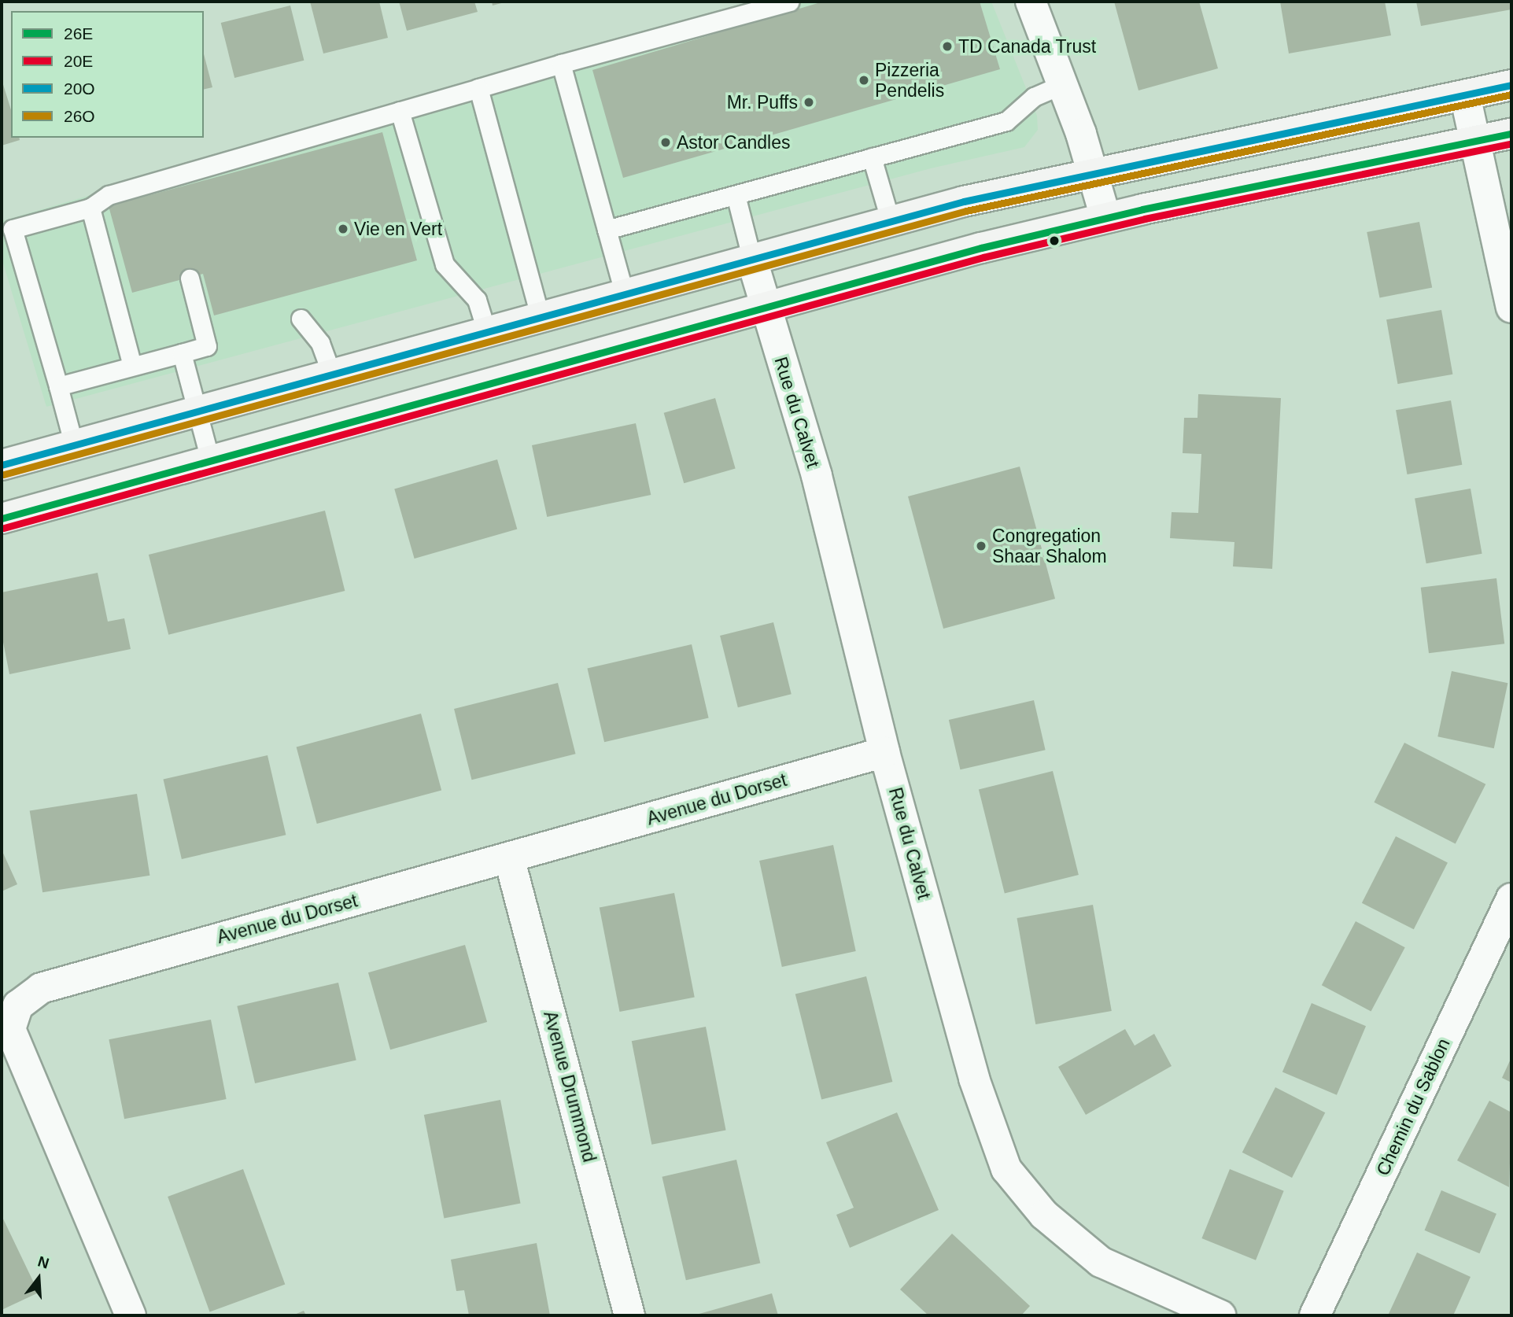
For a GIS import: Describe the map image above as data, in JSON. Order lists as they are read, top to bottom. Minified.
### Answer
{"streets":{"street":["Rue du Calvet","Avenue du Dorset","Avenue Drummond","Chemin du Sablon"]},"crossings":[["Rue du Calvet","Avenue du Dorset"],["Avenue du Dorset","Avenue Drummond"]],"places":["TD Canada Trust","Pizzeria Pendelis","Mr. Puffs","Astor Candles","Vie en Vert","Congregation Shaar Shalom"],"lines":["transit line 20O","transit line 26O","transit line 26E","transit line 20E"],"legend":["26E","20E","20O","26O"],"north":"top"}
